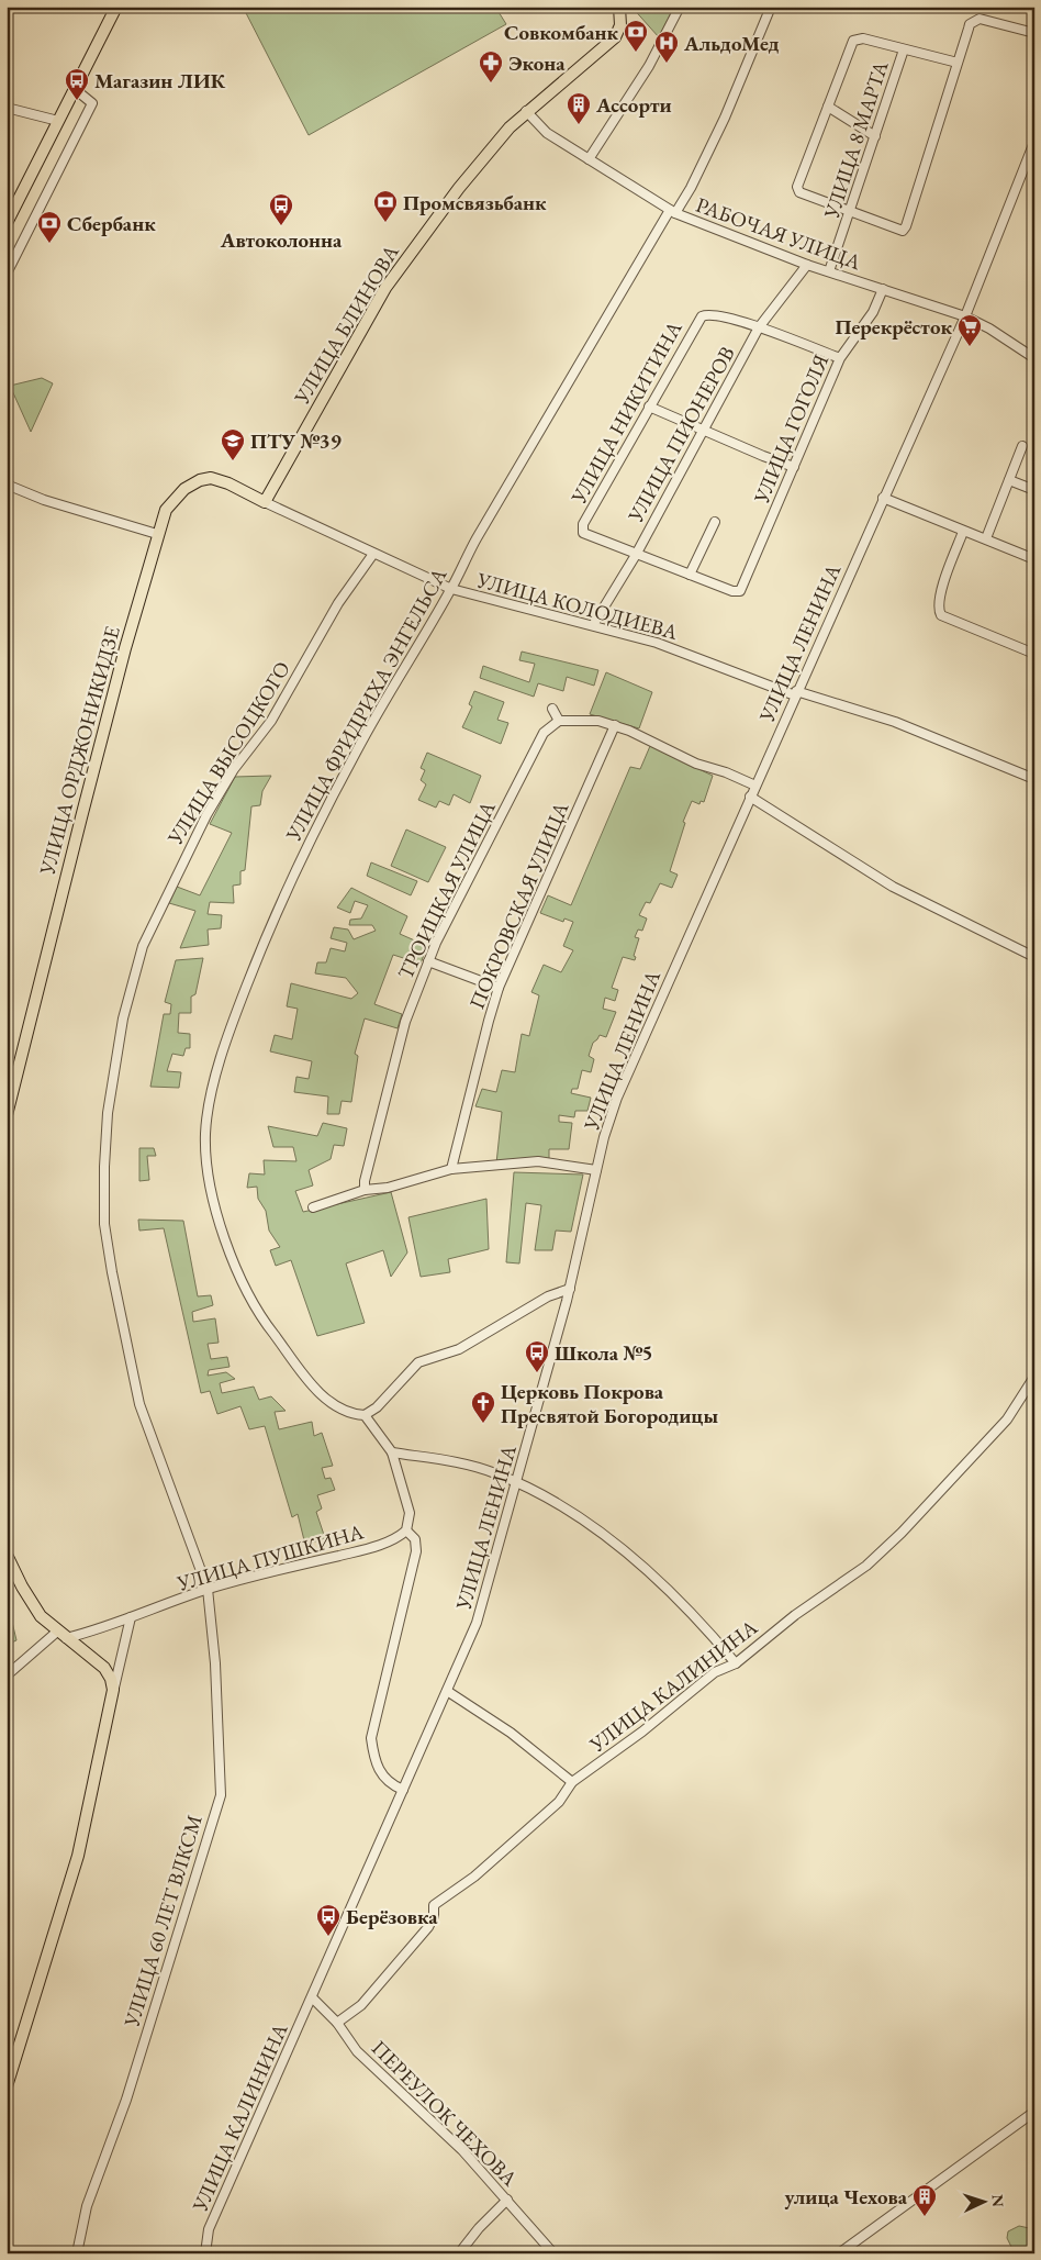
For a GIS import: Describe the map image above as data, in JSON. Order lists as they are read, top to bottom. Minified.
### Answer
{"streets":{"main road":["УЛИЦА БЛИНОВА","УЛИЦА ОРДЖОНИКИДЗЕ"],"street":["УЛИЦА 8 МАРТА","РАБОЧАЯ УЛИЦА","УЛИЦА НИКИТИНА","УЛИЦА ГОГОЛЯ","УЛИЦА ПИОНЕРОВ","УЛИЦА КОЛОДИЕВА","УЛИЦА ЛЕНИНА","УЛИЦА ФРИДРИХА ЭНГЕЛЬСА","УЛИЦА ВЫСОЦКОГО","ТРОИЦКАЯ УЛИЦА","ПОКРОВСКАЯ УЛИЦА","УЛИЦА ПУШКИНА","УЛИЦА КАЛИНИНА","УЛИЦА 60 ЛЕТ ВЛКСМ","ПЕРЕУЛОК ЧЕХОВА"]},"crossings":[["УЛИЦА 8 МАРТА","РАБОЧАЯ УЛИЦА"],["РАБОЧАЯ УЛИЦА","УЛИЦА БЛИНОВА"],["РАБОЧАЯ УЛИЦА","УЛИЦА ГОГОЛЯ"],["РАБОЧАЯ УЛИЦА","УЛИЦА ПИОНЕРОВ"],["РАБОЧАЯ УЛИЦА","УЛИЦА ЛЕНИНА"],["РАБОЧАЯ УЛИЦА","УЛИЦА ФРИДРИХА ЭНГЕЛЬСА"],["УЛИЦА БЛИНОВА","УЛИЦА КОЛОДИЕВА"],["УЛИЦА БЛИНОВА","УЛИЦА ОРДЖОНИКИДЗЕ"],["УЛИЦА НИКИТИНА","УЛИЦА ГОГОЛЯ"],["УЛИЦА НИКИТИНА","УЛИЦА ПИОНЕРОВ"],["УЛИЦА ПИОНЕРОВ","УЛИЦА КОЛОДИЕВА"],["УЛИЦА КОЛОДИЕВА","УЛИЦА ЛЕНИНА"],["УЛИЦА КОЛОДИЕВА","УЛИЦА ФРИДРИХА ЭНГЕЛЬСА"],["УЛИЦА КОЛОДИЕВА","УЛИЦА ОРДЖОНИКИДЗЕ"],["УЛИЦА КОЛОДИЕВА","УЛИЦА ВЫСОЦКОГО"],["УЛИЦА ЛЕНИНА","УЛИЦА КАЛИНИНА"],["УЛИЦА ЛЕНИНА","ПЕРЕУЛОК ЧЕХОВА"],["УЛИЦА ВЫСОЦКОГО","УЛИЦА ПУШКИНА"],["УЛИЦА ВЫСОЦКОГО","УЛИЦА 60 ЛЕТ ВЛКСМ"],["УЛИЦА ПУШКИНА","УЛИЦА 60 ЛЕТ ВЛКСМ"],["УЛИЦА КАЛИНИНА","ПЕРЕУЛОК ЧЕХОВА"]],"places":{"bank":["Совкомбанк","Промсвязьбанк","Сбербанк"],"hospital":["АльдоМед"],"pharmacy":["Экона"],"bus stop":["Магазин ЛИК","Автоколонна","Школа №5","Берёзовка"],"building":["Ассорти","улица Чехова"],"supermarket":["Перекрёсток"],"school or university":["ПТУ №39"],"church":["Церковь Покрова Пресвятой Богородицы"]},"north":"right"}
